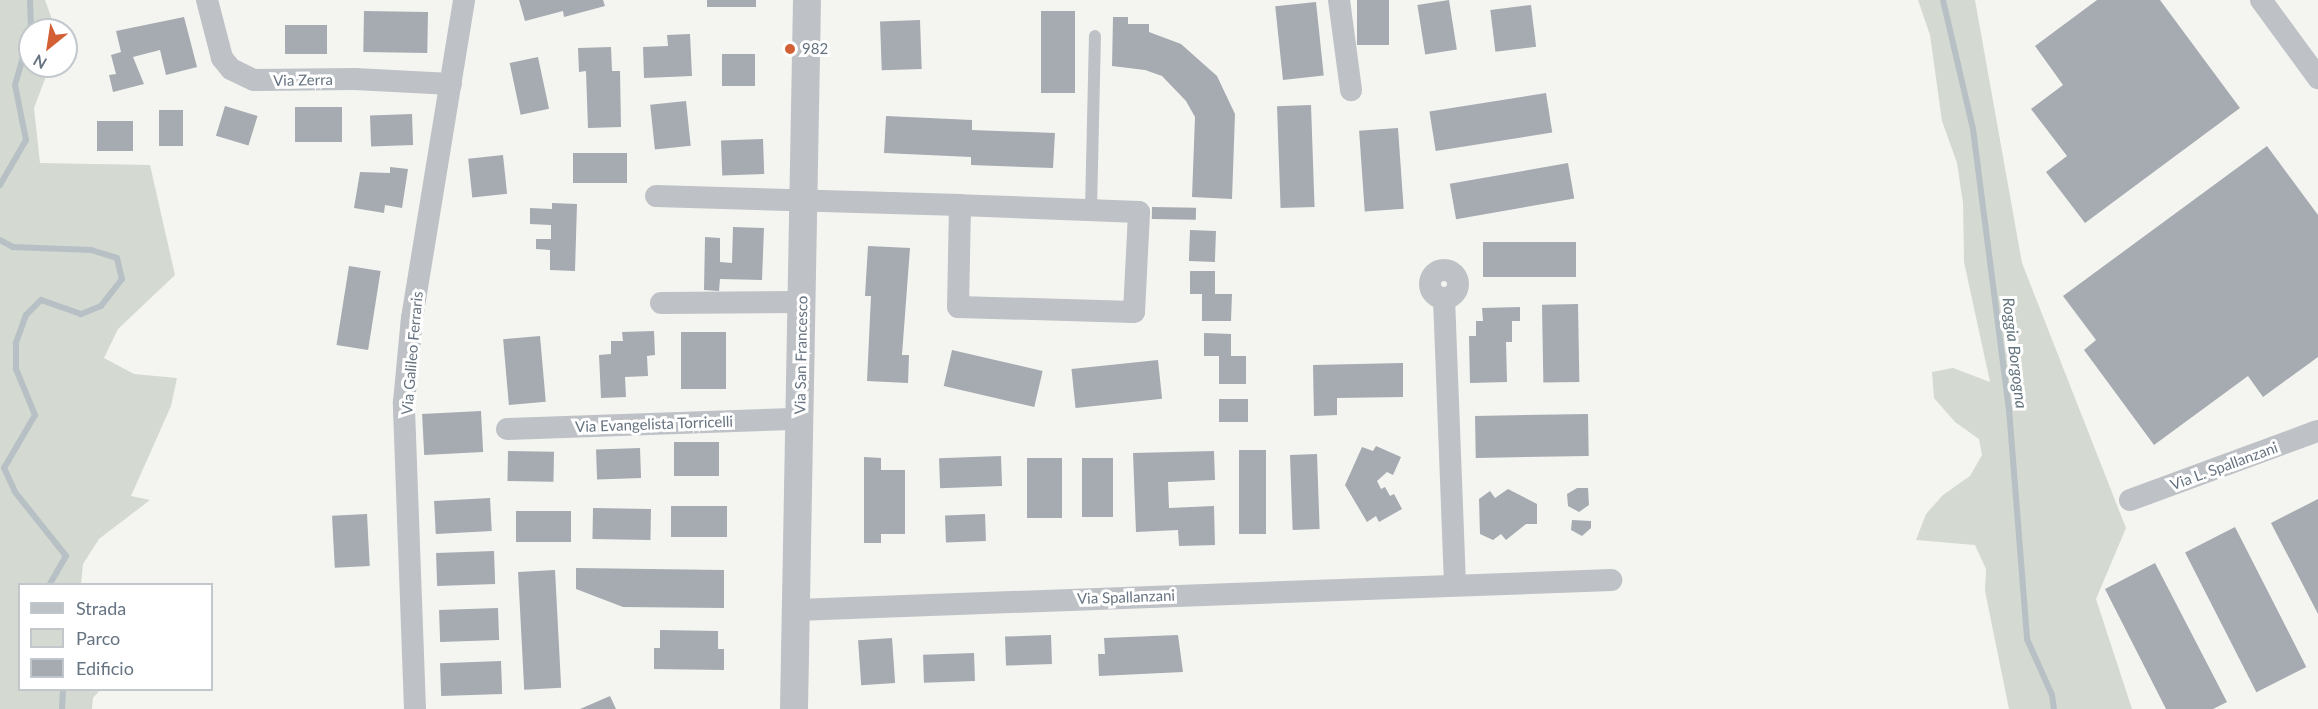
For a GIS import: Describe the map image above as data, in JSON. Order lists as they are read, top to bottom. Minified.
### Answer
{"streets":{"street":["Via Zerra","Via Galileo Ferraris","Via San Francesco","Via Evangelista Torricelli","Via L. Spallanzani","Via Spallanzani"]},"crossings":[["Via Zerra","Via Galileo Ferraris"],["Via San Francesco","Via Evangelista Torricelli"],["Via San Francesco","Via Spallanzani"]],"water":["Roggia Borgogna"],"places":["982"],"legend":["Strada","Parco","Edificio"],"north":"bottom left"}
